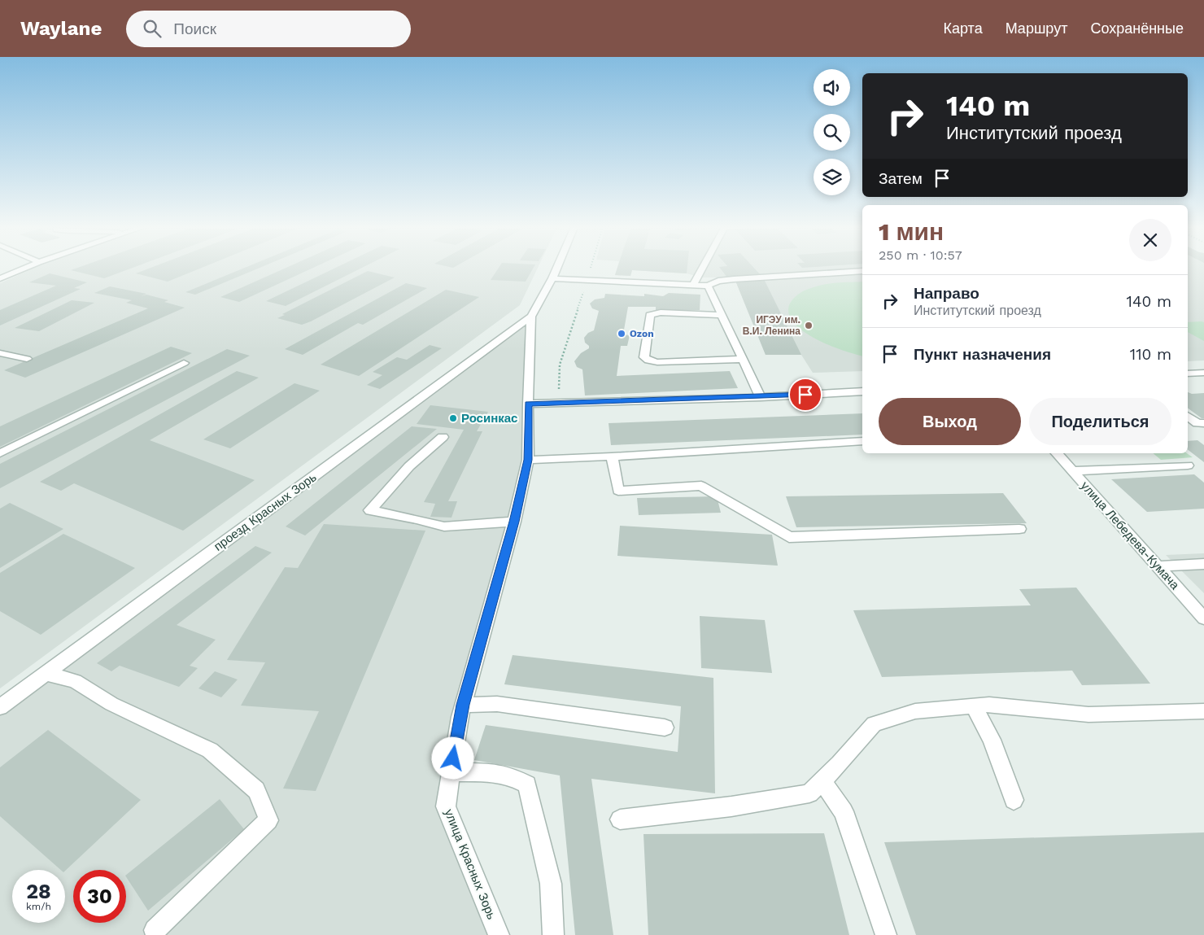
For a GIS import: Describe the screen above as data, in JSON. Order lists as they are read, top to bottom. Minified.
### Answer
{"streets":{"street":["проезд Красных Зорь","улица Лебедева-Кумача","улица Красных Зорь"]},"crossings":[["проезд Красных Зорь","улица Красных Зорь"]],"places":["ИГЭУ им. В.И. Ленина","Ozon","Росинкас"],"page":{"header":"Waylane","search":"Поиск","nav":["Карта","Маршрут","Сохранённые"],"turn":["140 m","Институтский проезд"],"then":"Затем","heading":["1 мин","250 m · 10:57"],"list":[{"name":"Направо","note":"Институтский проезд","value":"140 m"},{"name":"Пункт назначения","value":"110 m"}],"buttons":["Выход","Поделиться"],"speed":"28 km/h","limit":"30"}}
